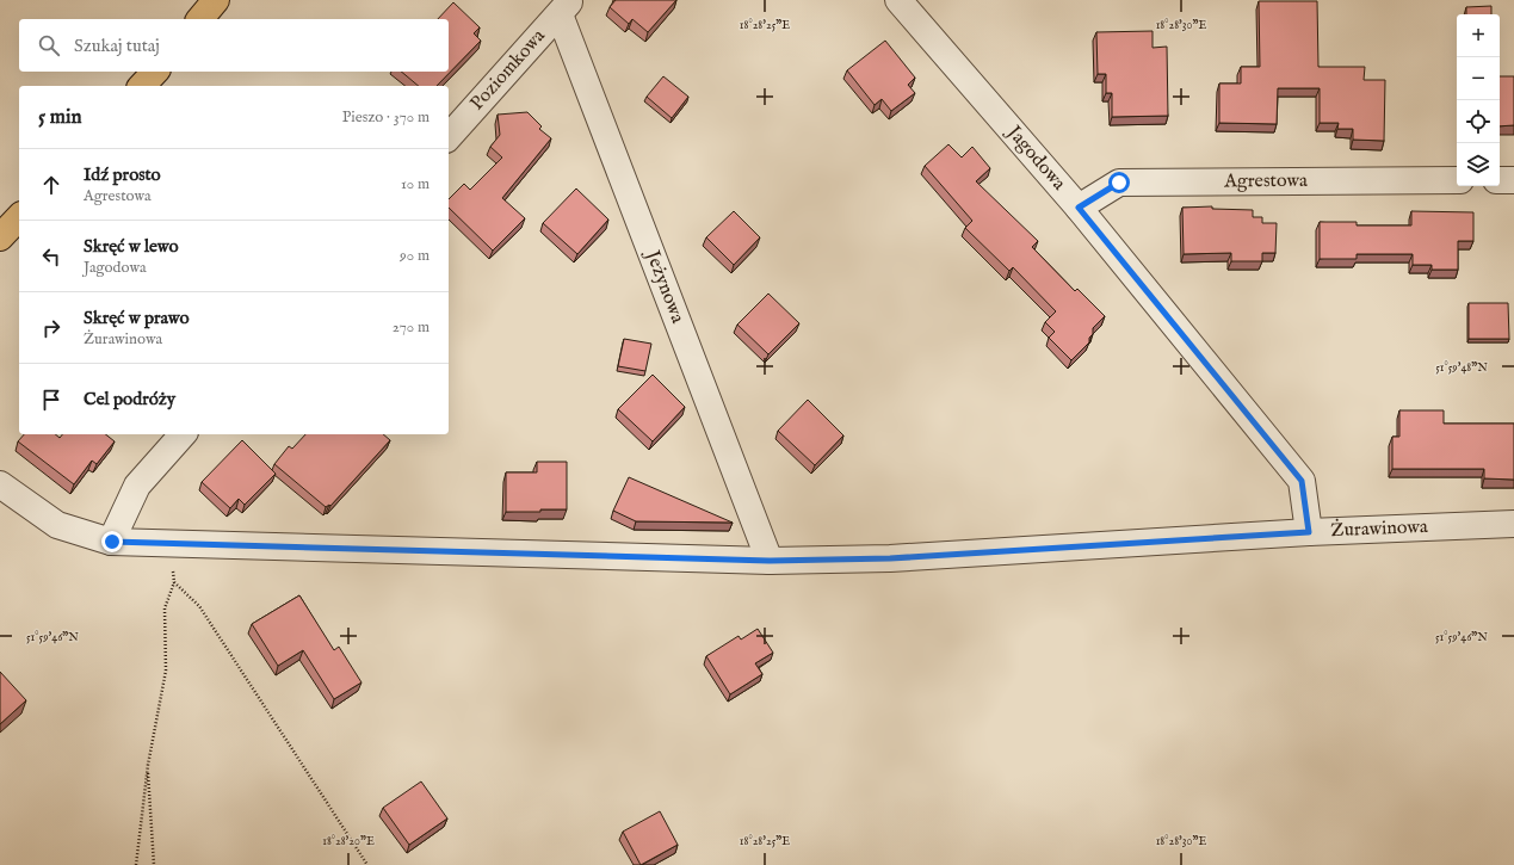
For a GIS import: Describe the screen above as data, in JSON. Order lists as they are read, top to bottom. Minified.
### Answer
{"streets":{"street":["Poziomkowa","Jagodowa","Agrestowa","Jeżynowa","Żurawinowa"]},"crossings":[["Poziomkowa","Jeżynowa"],["Jagodowa","Agrestowa"],["Jagodowa","Żurawinowa"],["Jeżynowa","Żurawinowa"]],"page":{"map_buttons":["+","−"],"search":"Szukaj tutaj","heading":["5 min","Pieszo · 370 m"],"list":[["Idź prosto","Agrestowa","10 m"],["Skręć w lewo","Jagodowa","90 m"],["Skręć w prawo","Żurawinowa","270 m"],"Cel podróży"]},"coordinates":["18°28'25\"E","18°28'30\"E","51°59'48\"N","51°59'46\"N","18°28'20\"E"]}
